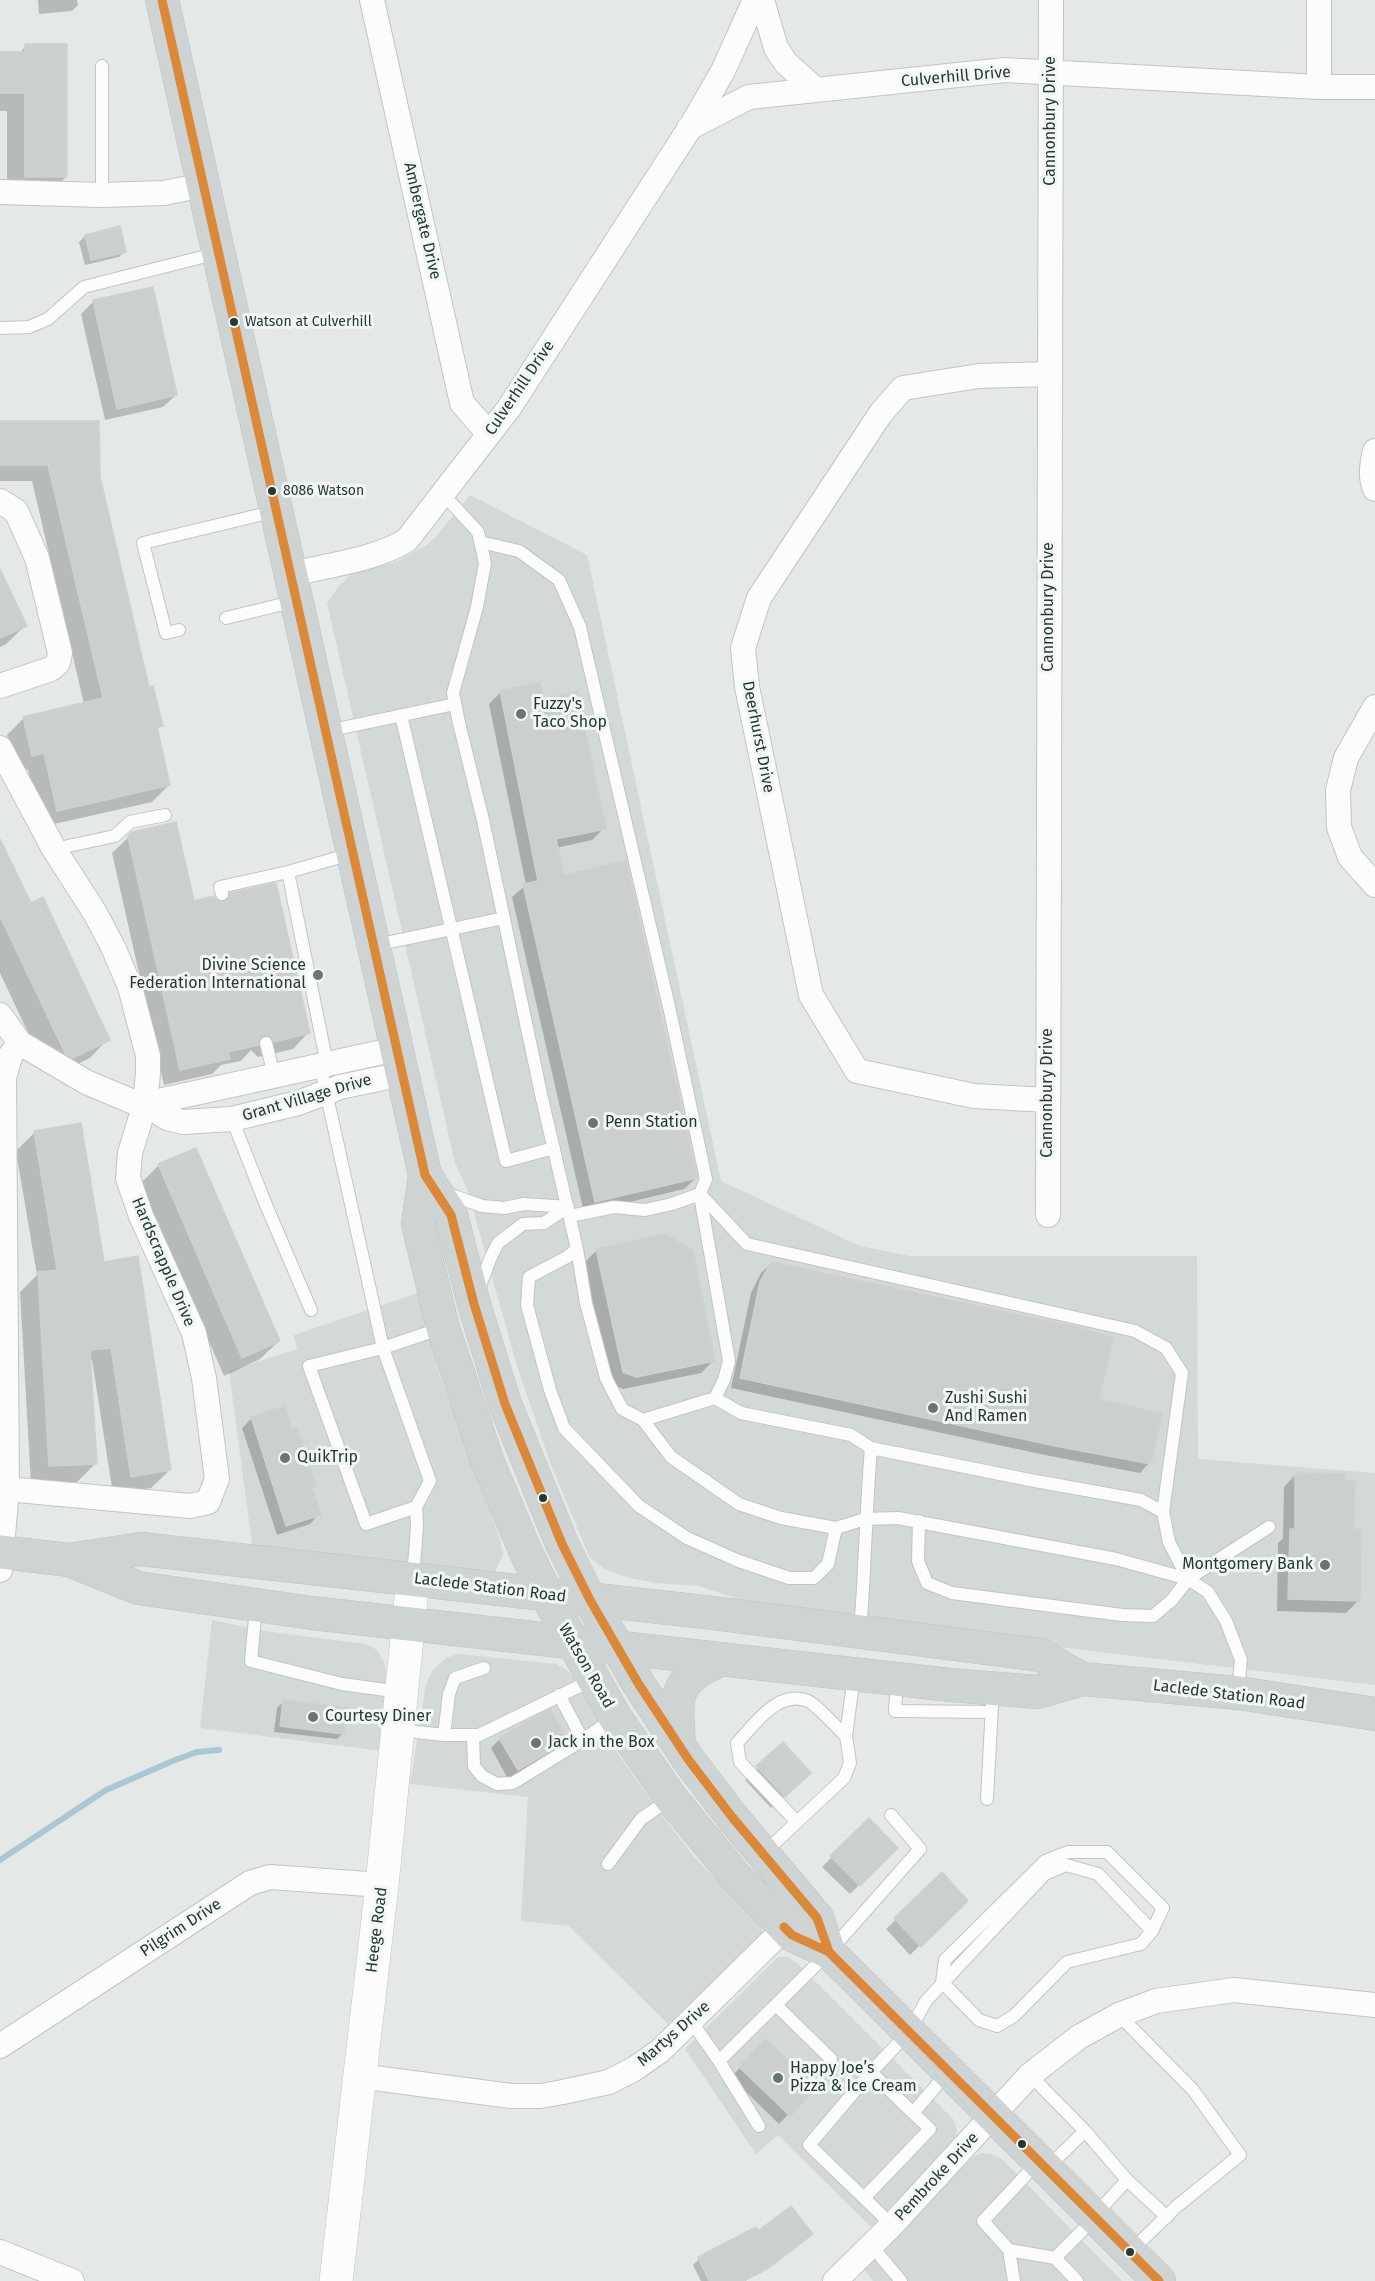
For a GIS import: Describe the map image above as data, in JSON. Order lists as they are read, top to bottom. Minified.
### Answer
{"streets":{"main road":["Laclede Station Road","Watson Road"],"street":["Culverhill Drive","Cannonbury Drive","Ambergate Drive","Deerhurst Drive","Grant Village Drive","Hardscrapple Drive","Pilgrim Drive","Heege Road","Martys Drive","Pembroke Drive"]},"crossings":[["Culverhill Drive","Cannonbury Drive"],["Culverhill Drive","Ambergate Drive"],["Culverhill Drive","Watson Road"],["Cannonbury Drive","Deerhurst Drive"],["Grant Village Drive","Hardscrapple Drive"],["Grant Village Drive","Watson Road"],["Laclede Station Road","Watson Road"],["Laclede Station Road","Heege Road"],["Watson Road","Martys Drive"],["Watson Road","Pembroke Drive"],["Pilgrim Drive","Heege Road"],["Heege Road","Martys Drive"]],"places":["Watson at Culverhill","8086 Watson","Fuzzy's Taco Shop","Divine Science Federation International","Penn Station","Zushi Sushi And Ramen","QuikTrip","Montgomery Bank","Courtesy Diner","Jack in the Box","Happy Joe’s Pizza & Ice Cream"]}
